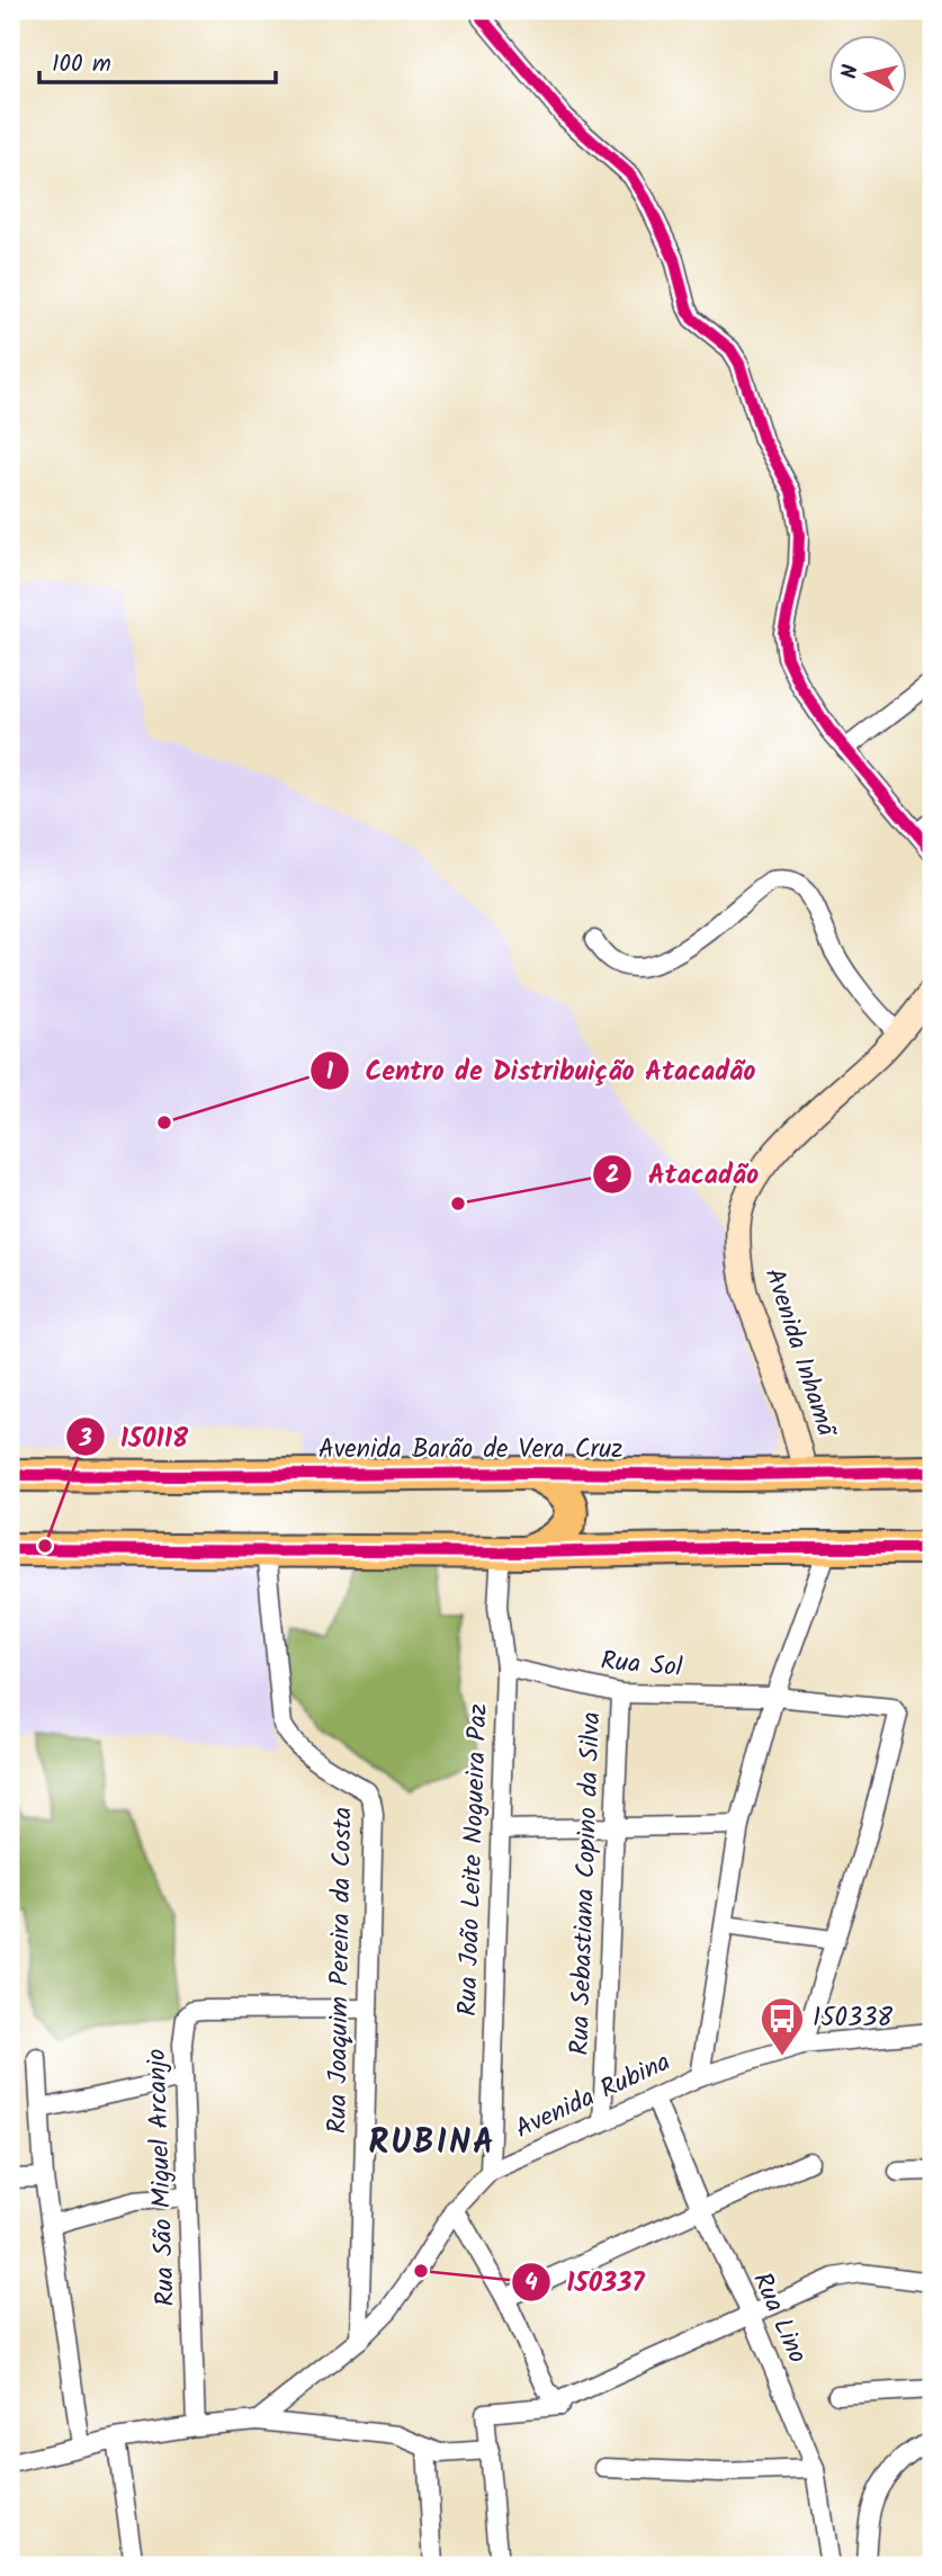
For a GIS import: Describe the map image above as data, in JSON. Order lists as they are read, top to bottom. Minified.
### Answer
{"streets":{"highway":["Avenida Barão de Vera Cruz"],"street":["Avenida Inhamã","Rua Sol","Rua João Leite Nogueira Paz","Rua Sebastiana Copino da Silva","Rua Joaquim Pereira da Costa","Avenida Rubina","Rua São Miguel Arcanjo","Rua Lino"]},"crossings":[["Avenida Inhamã","Avenida Barão de Vera Cruz"],["Rua Sol","Rua João Leite Nogueira Paz"],["Rua Sol","Rua Sebastiana Copino da Silva"],["Rua João Leite Nogueira Paz","Avenida Rubina"],["Rua Sebastiana Copino da Silva","Avenida Rubina"],["Rua Joaquim Pereira da Costa","Avenida Rubina"],["Rua Joaquim Pereira da Costa","Rua São Miguel Arcanjo"],["Avenida Rubina","Rua Lino"]],"districts":["RUBINA"],"places":{"other":["Centro de Distribuição Atacadão","Atacadão","150118","150337"],"bus stop":["150338"]},"scale_bar":"100 m","north":"left"}
